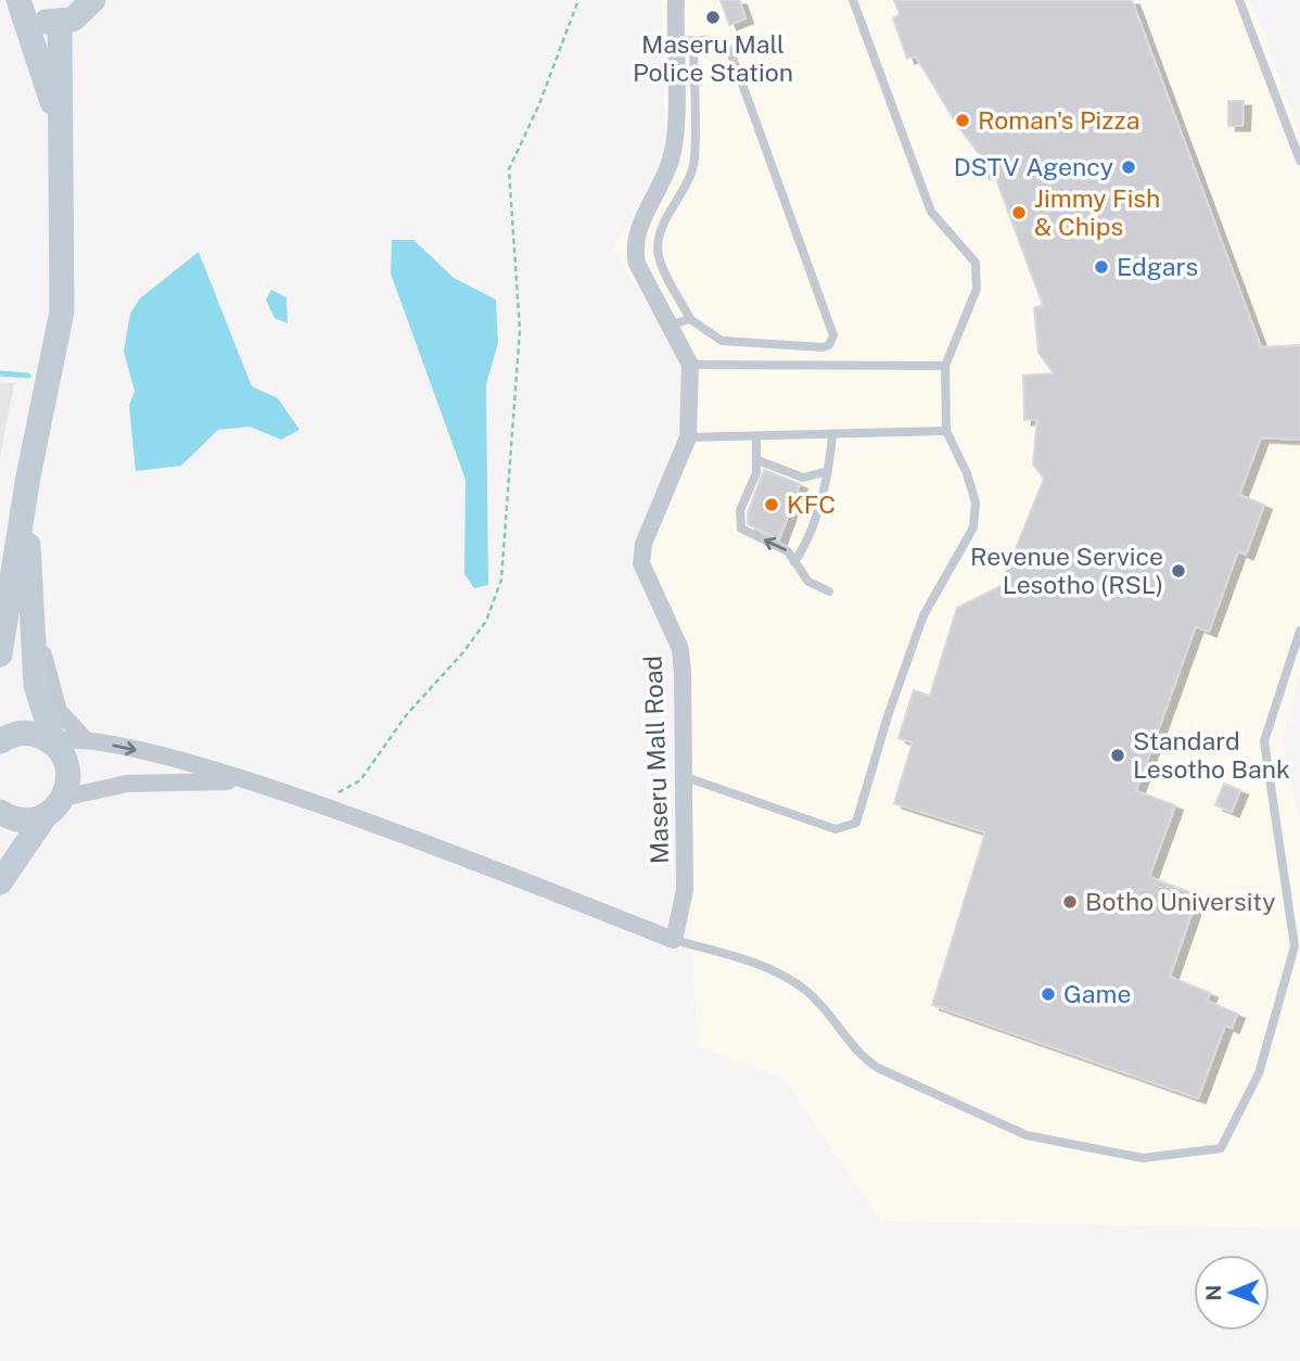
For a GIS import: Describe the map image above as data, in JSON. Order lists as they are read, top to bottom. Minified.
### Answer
{"streets":{"street":["Maseru Mall Road"]},"places":["Maseru Mall Police Station","Roman's Pizza","DSTV Agency","Jimmy Fish & Chips","Edgars","KFC","Revenue Service Lesotho (RSL)","Standard Lesotho Bank","Botho University","Game"],"north":"left"}
